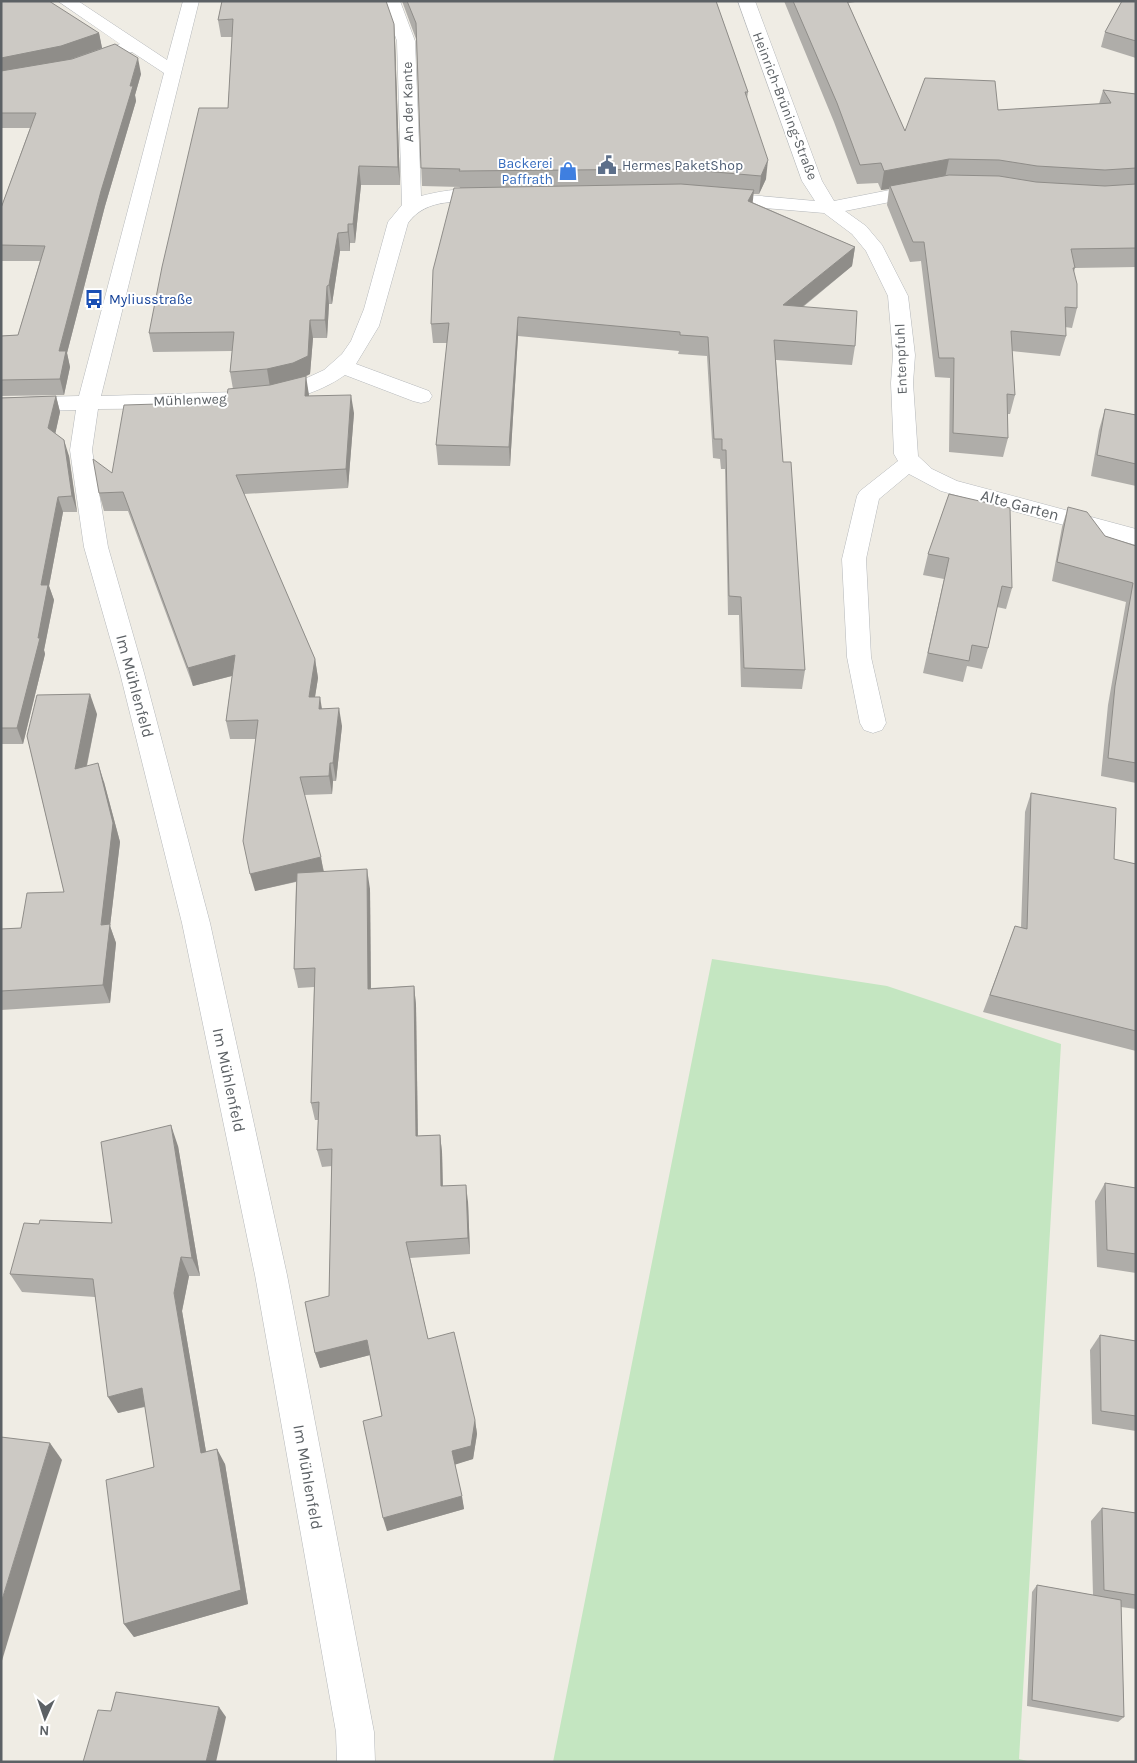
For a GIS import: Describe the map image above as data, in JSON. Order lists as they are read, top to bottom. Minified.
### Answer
{"streets":{"street":["An der Kante","Heinrich-Brüning-Straße","Entenpfuhl","Mühlenweg","Alte Garten","Im Mühlenfeld"]},"crossings":[["An der Kante","Mühlenweg"],["Heinrich-Brüning-Straße","Entenpfuhl"],["Entenpfuhl","Alte Garten"],["Mühlenweg","Im Mühlenfeld"]],"places":{"public building":["Hermes PaketShop"],"shop":["Backerei Paffrath"],"bus stop":["Myliusstraße"]},"north":"bottom"}
